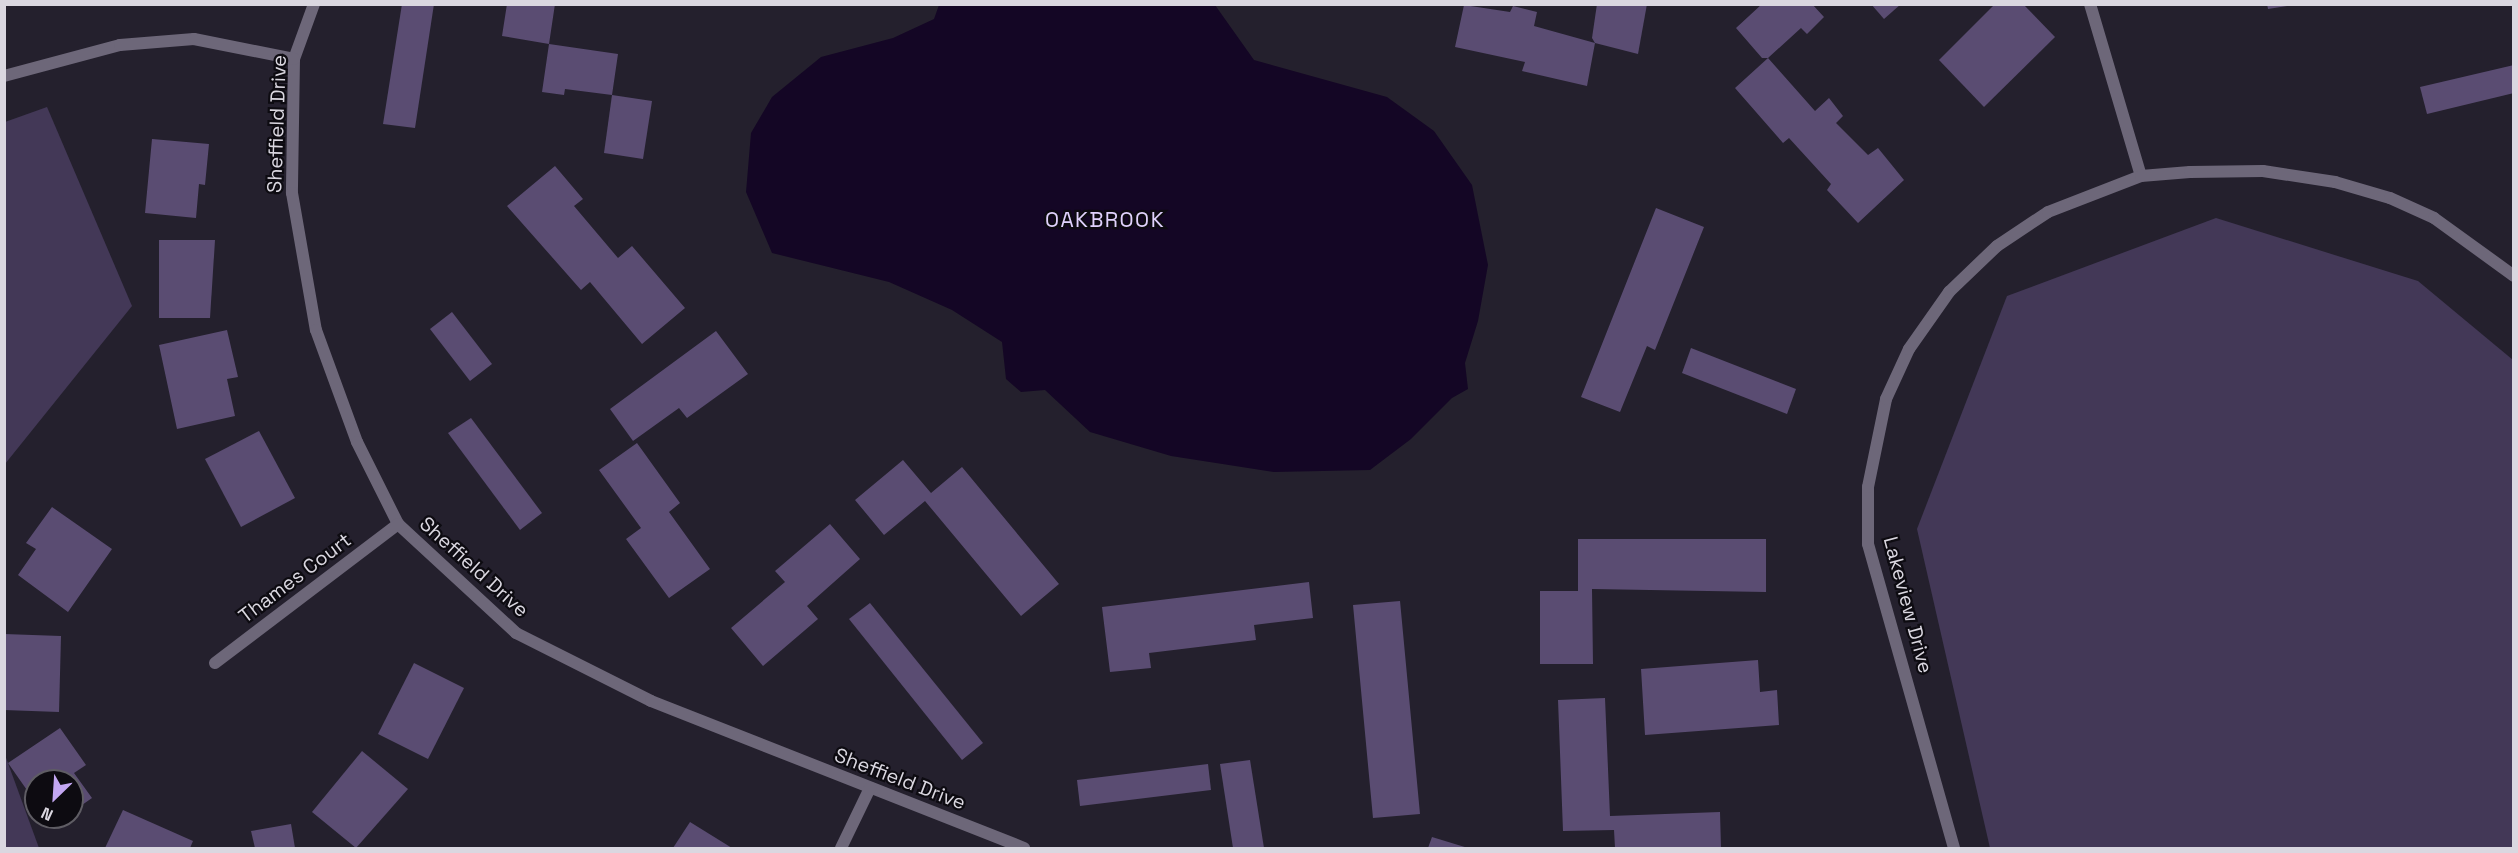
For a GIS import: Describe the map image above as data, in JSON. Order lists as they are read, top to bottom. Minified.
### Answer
{"streets":{"street":["Sheffield Drive","Thames Court","Lakeview Drive"]},"crossings":[["Sheffield Drive","Thames Court"]],"districts":["OAKBROOK"],"north":"bottom left"}
